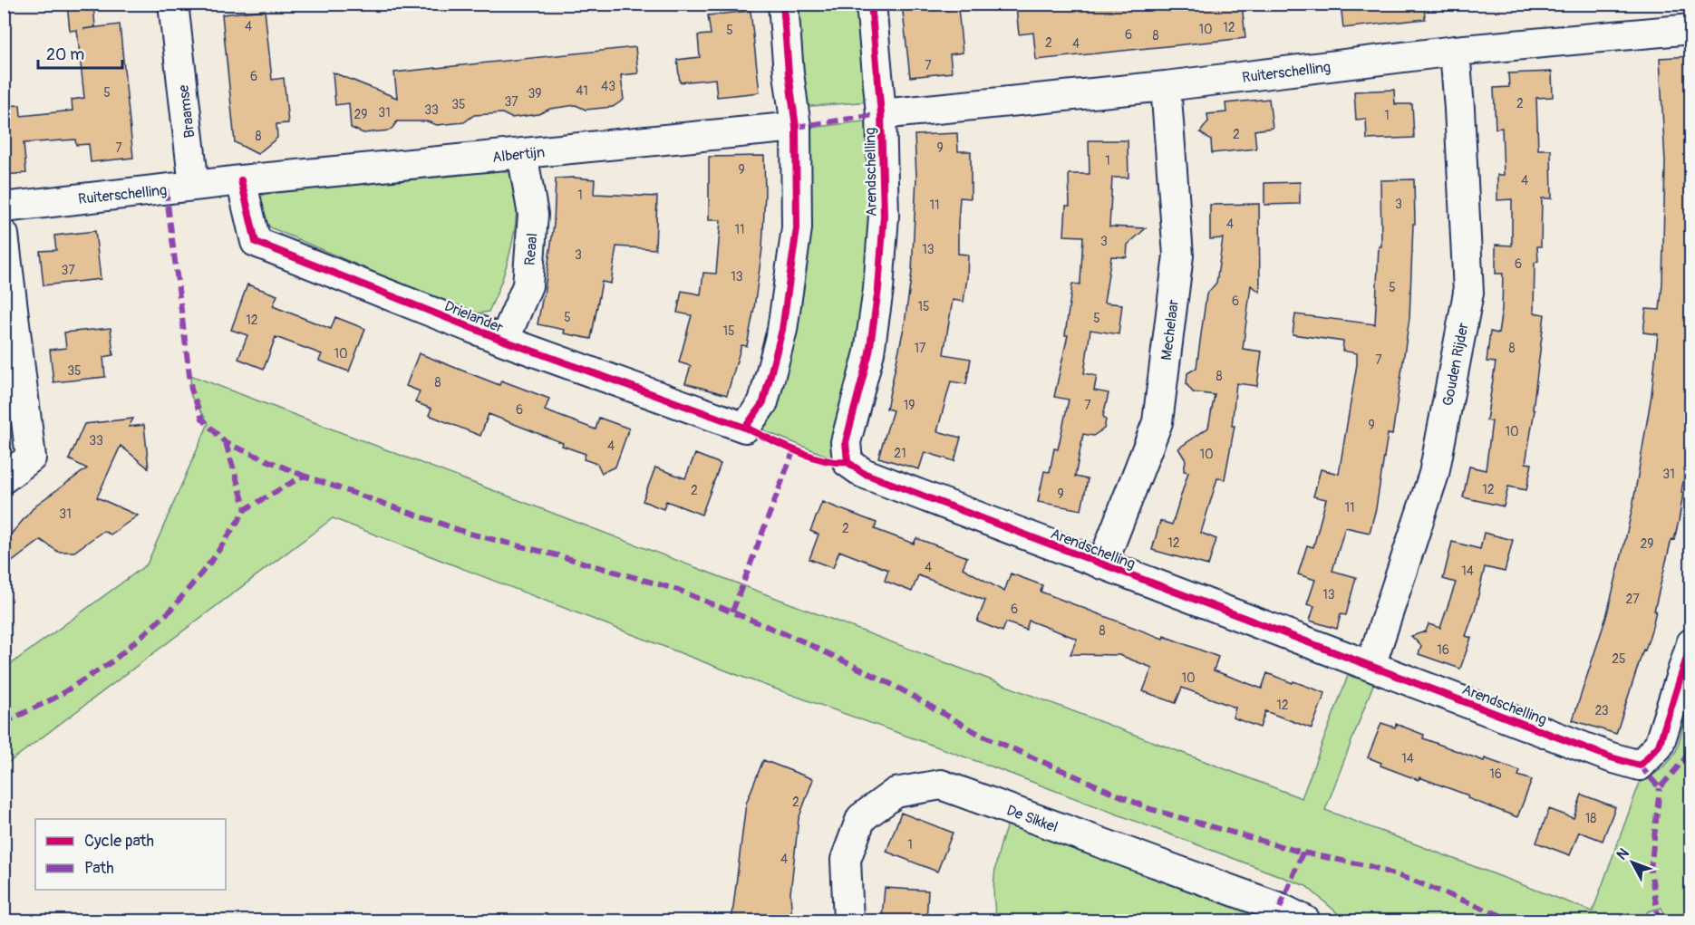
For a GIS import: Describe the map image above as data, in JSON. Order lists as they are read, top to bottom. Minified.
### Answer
{"streets":{"street":["Ruiterschelling","Braamse","Albertijn","Arendschelling","Reaal","Drielander","Mechelaar","Gouden Rijder","De Sikkel"]},"crossings":[["Ruiterschelling","Braamse"],["Ruiterschelling","Albertijn"],["Ruiterschelling","Arendschelling"],["Ruiterschelling","Drielander"],["Ruiterschelling","Mechelaar"],["Ruiterschelling","Gouden Rijder"],["Albertijn","Reaal"],["Albertijn","Drielander"],["Arendschelling","Mechelaar"],["Arendschelling","Gouden Rijder"],["Reaal","Drielander"]],"house_numbers":["4","12","10","5","6","8","2","4","7","6","43","41","5","39","37","2","35","33","31","29","1","2","8","7","9","1","9","4","1","3","11","4","11","3","13","3","6","37","13","5","6","15","5","5","12","15","17","8","10","7","35","8","8","19","7","6","9","10","33","4","21","10","31","12","2","9","11","31","2","12","29","4","14","13","27","6","8","16","25","10","12","23","14","16","2","18","1","4"],"legend":["Cycle path","Path"],"scale_bar":"20 m","north":"top left"}
